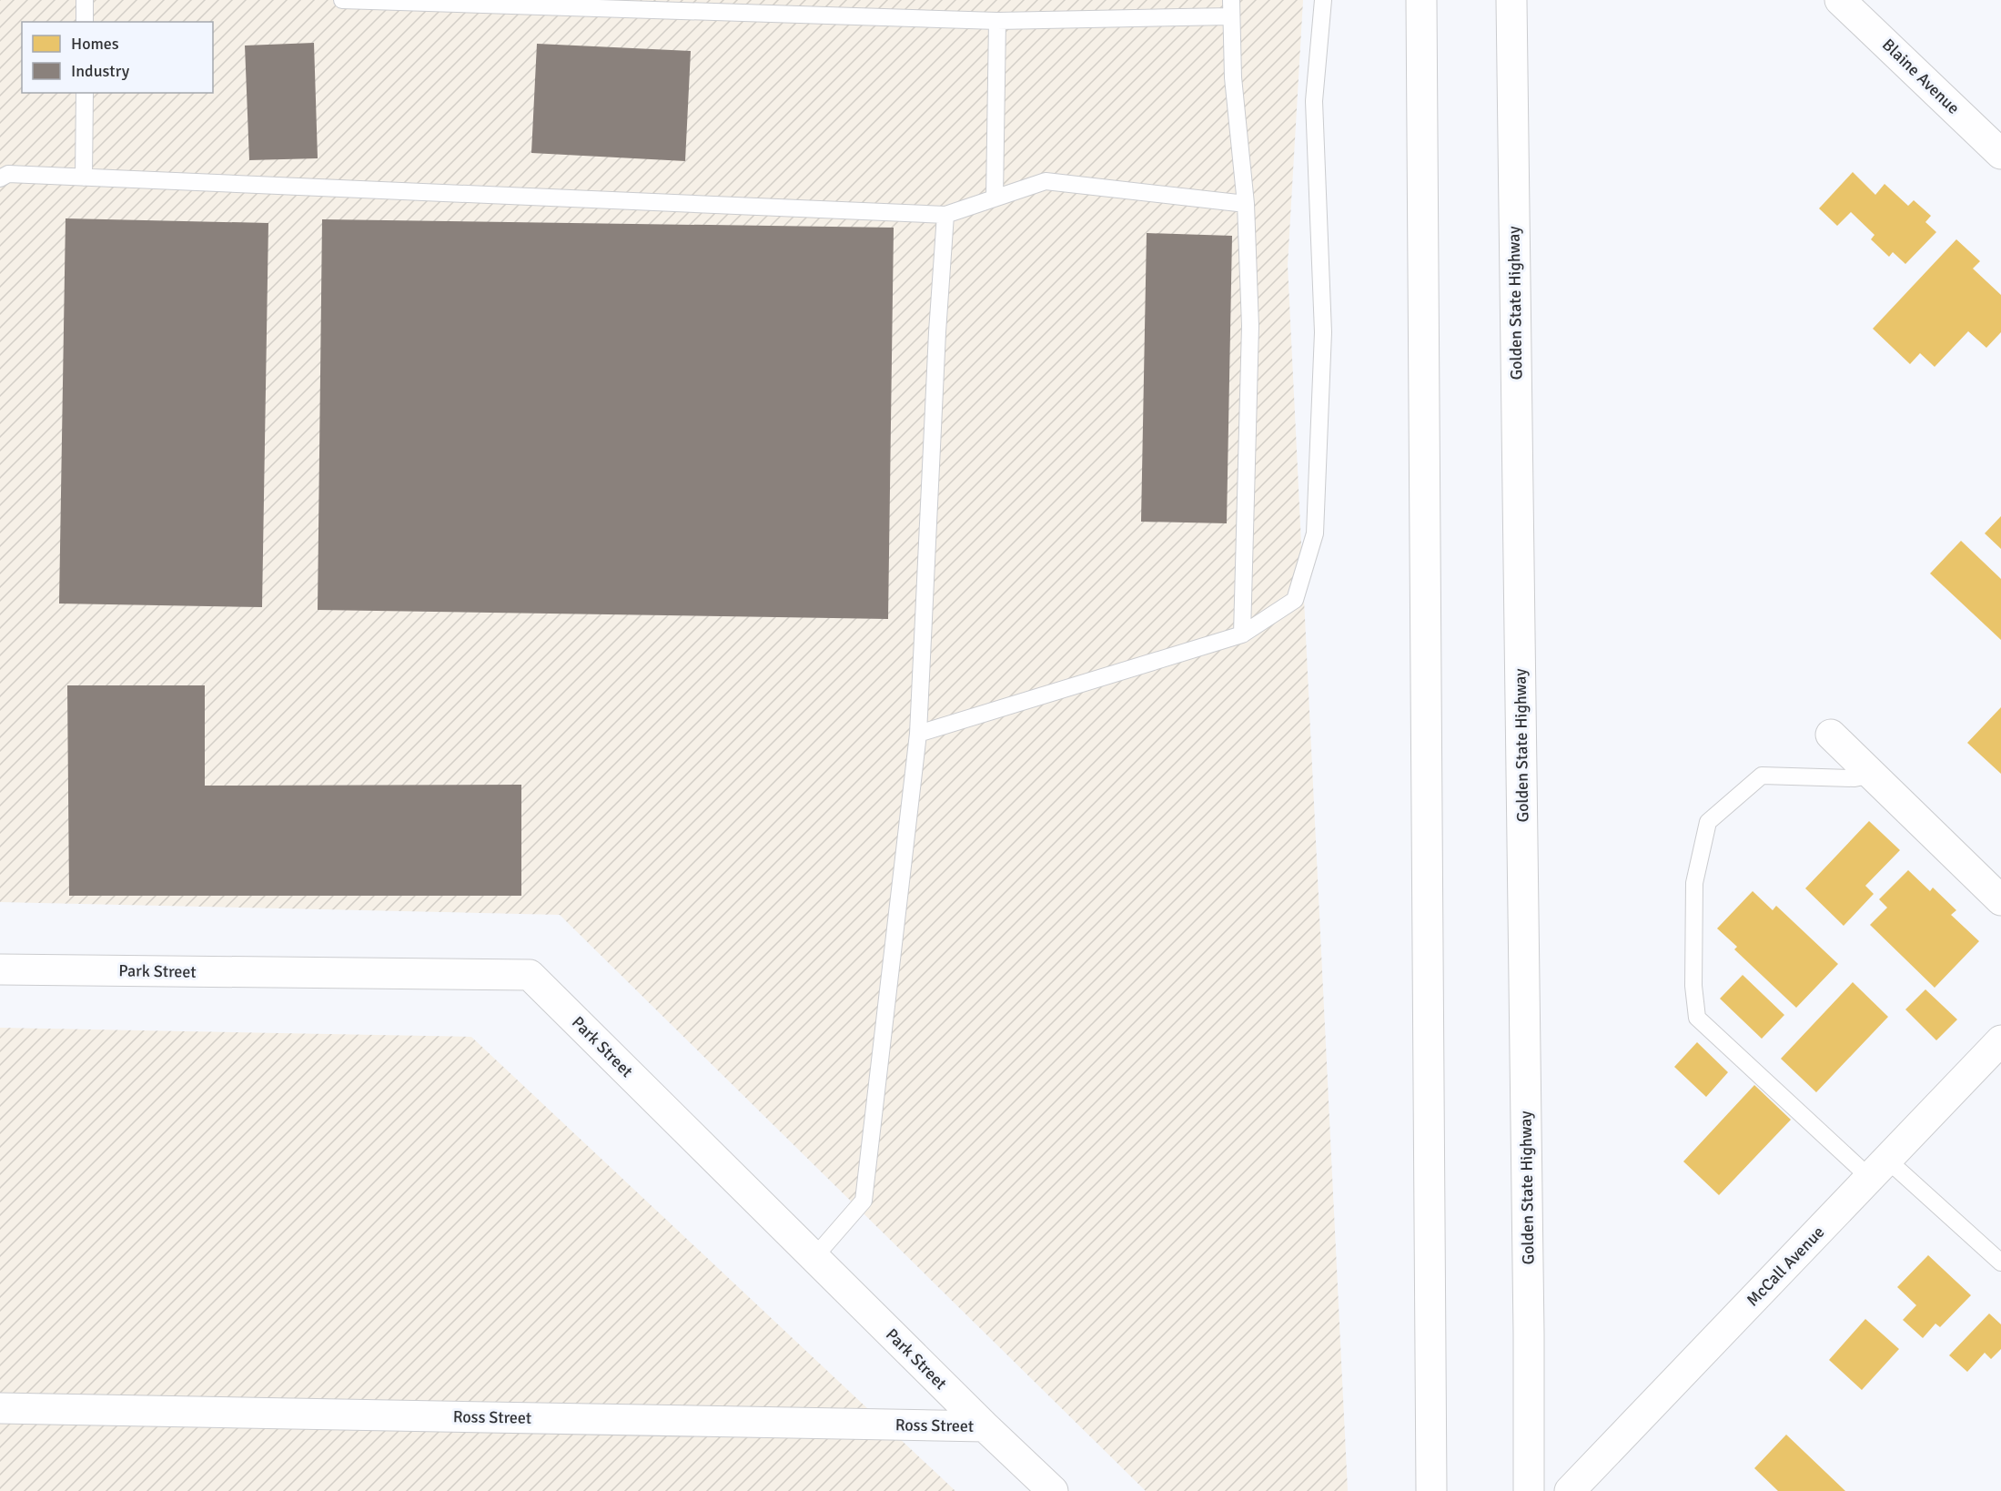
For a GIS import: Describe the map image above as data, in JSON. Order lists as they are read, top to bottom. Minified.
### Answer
{"streets":{"main road":["Blaine Avenue","Golden State Highway","Park Street","McCall Avenue","Ross Street"]},"crossings":[["Park Street","Ross Street"]],"legend":["Homes","Industry"]}
